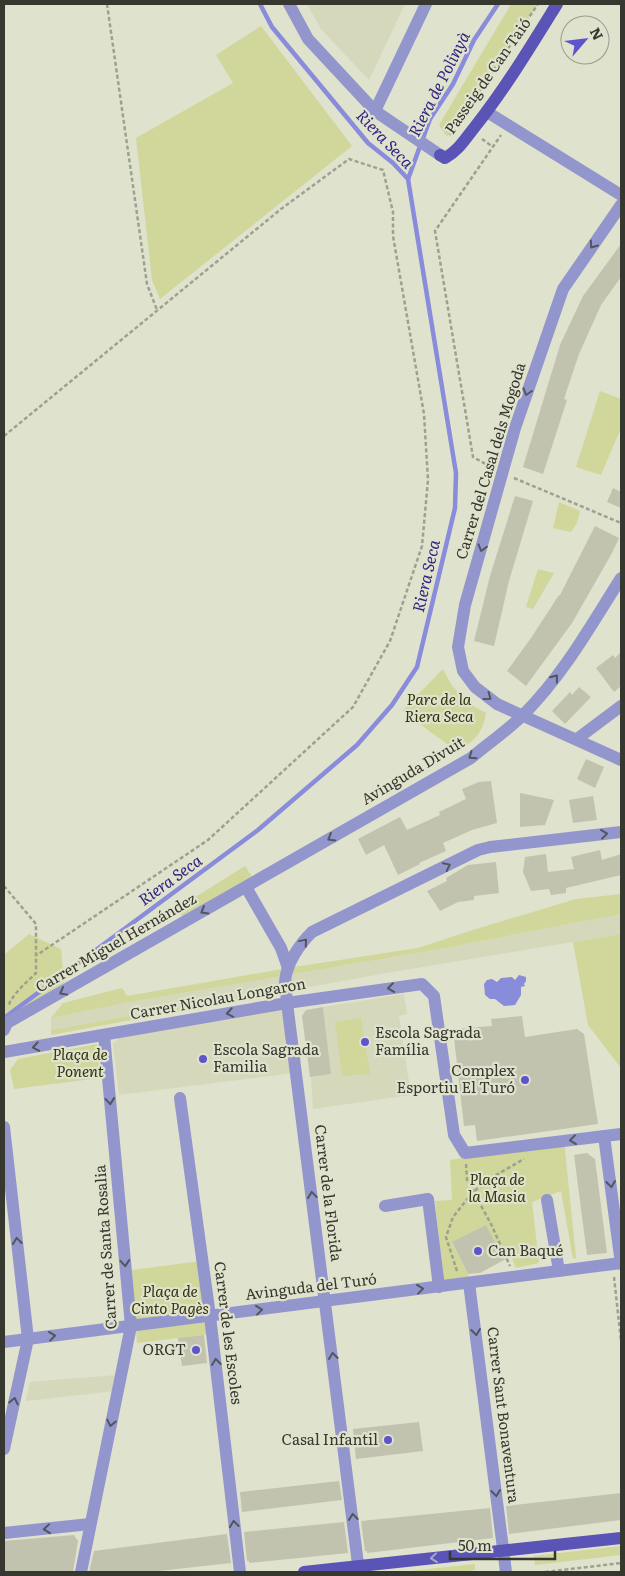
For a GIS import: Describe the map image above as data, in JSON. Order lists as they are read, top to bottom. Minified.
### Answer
{"streets":{"main road":["Passeig de Can Taió"],"street":["Carrer del Casal dels Mogoda","Avinguda Divuit","Carrer Miguel Hernández","Carrer Nicolau Longaron","Carrer de la Florida","Carrer de Santa Rosalia","Avinguda del Turó","Carrer de les Escoles","Carrer Sant Bonaventura"]},"crossings":[["Carrer del Casal dels Mogoda","Avinguda Divuit"],["Avinguda Divuit","Carrer Miguel Hernández"],["Carrer Nicolau Longaron","Carrer de la Florida"],["Carrer Nicolau Longaron","Carrer de Santa Rosalia"],["Carrer de la Florida","Avinguda del Turó"],["Carrer de Santa Rosalia","Avinguda del Turó"],["Avinguda del Turó","Carrer de les Escoles"],["Avinguda del Turó","Carrer Sant Bonaventura"]],"one_way":["Carrer del Casal dels Mogoda","Carrer Miguel Hernández","Carrer Nicolau Longaron","Carrer de la Florida","Avinguda del Turó","Carrer de les Escoles","Carrer Sant Bonaventura"],"water":["Riera de Polinyà","Riera Seca"],"parks":["Parc de la Riera Seca","Plaça de Ponent","Plaça de la Masia","Plaça de Cinto Pagès"],"places":["Escola Sagrada Família","Escola Sagrada Familia","Complex Esportiu El Turó","Can Baqué","ORGT","Casal Infantil"],"scale_bar":"50 m","north":"top right"}
